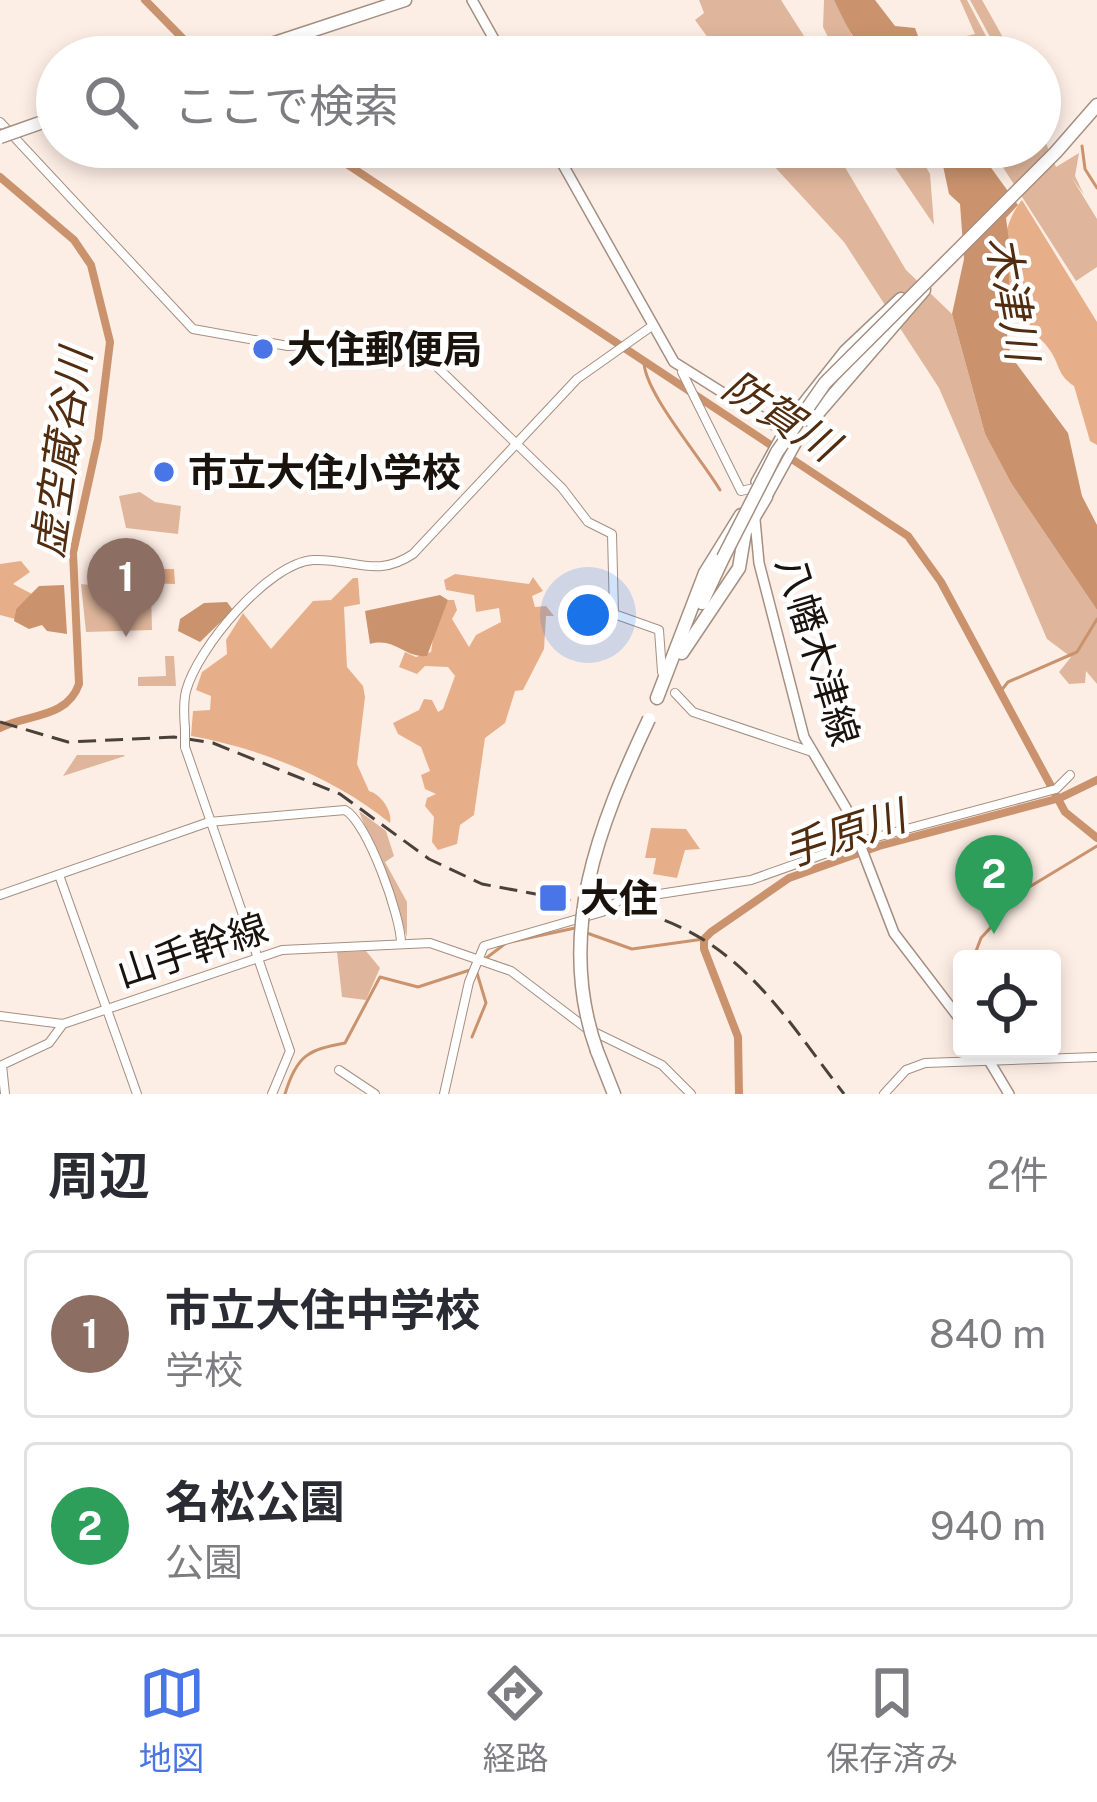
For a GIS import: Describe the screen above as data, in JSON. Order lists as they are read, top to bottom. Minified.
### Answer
{"streets":{"main road":["八幡木津線"],"street":["山手幹線"]},"water":["木津川","防賀川","虚空蔵谷川","手原川"],"places":{"other":["大住郵便局","市立大住小学校"],"transit":["大住"]},"page":{"search":"ここで検索","pins":["1","2"],"heading":["周辺","2件"],"list":[{"mark":"1","name":"市立大住中学校","note":"学校","value":"840 m"},{"mark":"2","name":"名松公園","note":"公園","value":"940 m"}],"nav":["地図","経路","保存済み"]}}
